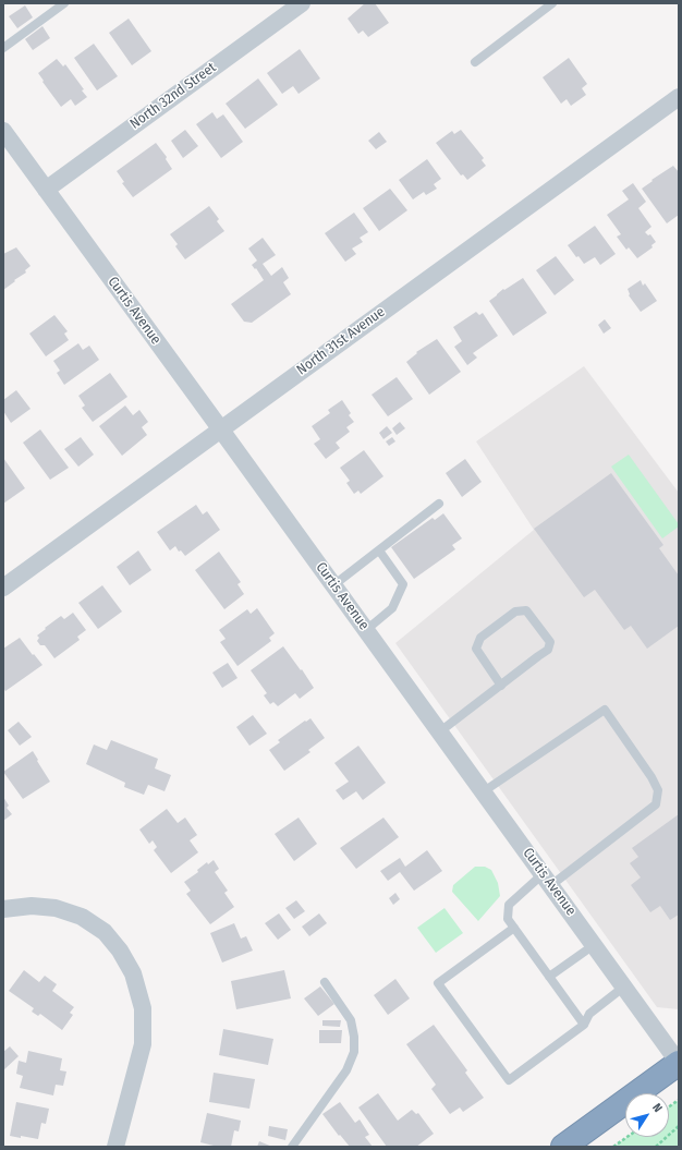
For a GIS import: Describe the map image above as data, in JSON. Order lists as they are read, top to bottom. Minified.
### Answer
{"streets":{"street":["North 32nd Street","Curtis Avenue","North 31st Avenue"]},"crossings":[["North 32nd Street","Curtis Avenue"],["Curtis Avenue","North 31st Avenue"]],"north":"top right"}
